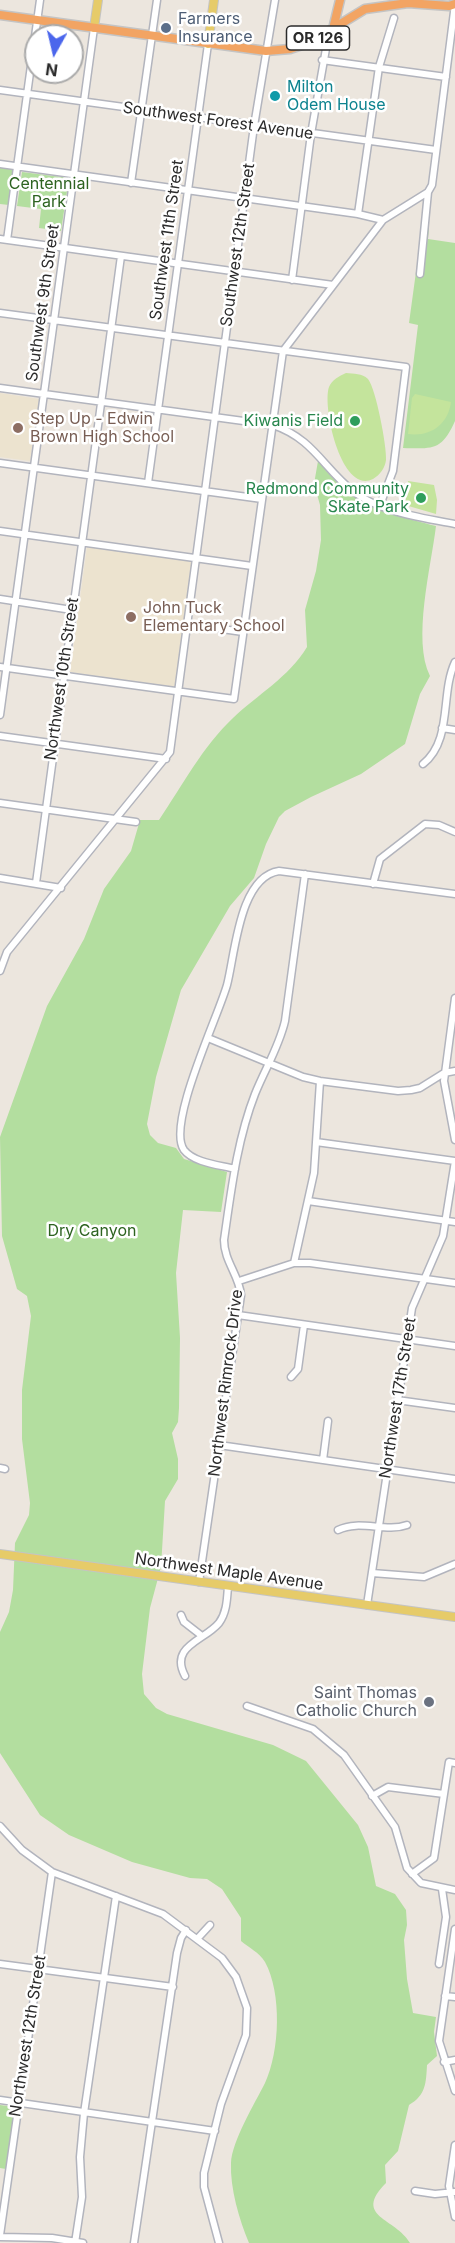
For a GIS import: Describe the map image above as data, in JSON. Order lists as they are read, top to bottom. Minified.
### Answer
{"streets":{"highway":["OR 126"],"main road":["Southwest 11th Street","Southwest 9th Street","Northwest Maple Avenue"],"street":["Southwest Forest Avenue","Southwest 12th Street","Northwest 10th Street","Northwest Rimrock Drive","Northwest 17th Street","Northwest 12th Street"]},"crossings":[["OR 126","Southwest 11th Street"],["OR 126","Southwest 12th Street"],["OR 126","Southwest 9th Street"],["Southwest Forest Avenue","Southwest 11th Street"],["Southwest Forest Avenue","Southwest 12th Street"],["Southwest Forest Avenue","Southwest 9th Street"],["Northwest Rimrock Drive","Northwest Maple Avenue"],["Northwest 17th Street","Northwest Maple Avenue"]],"parks":["Centennial Park","Dry Canyon"],"places":["Farmers Insurance","Milton Odem House","Kiwanis Field","Step Up - Edwin Brown High School","Redmond Community Skate Park","John Tuck Elementary School","Saint Thomas Catholic Church"],"north":"bottom"}
